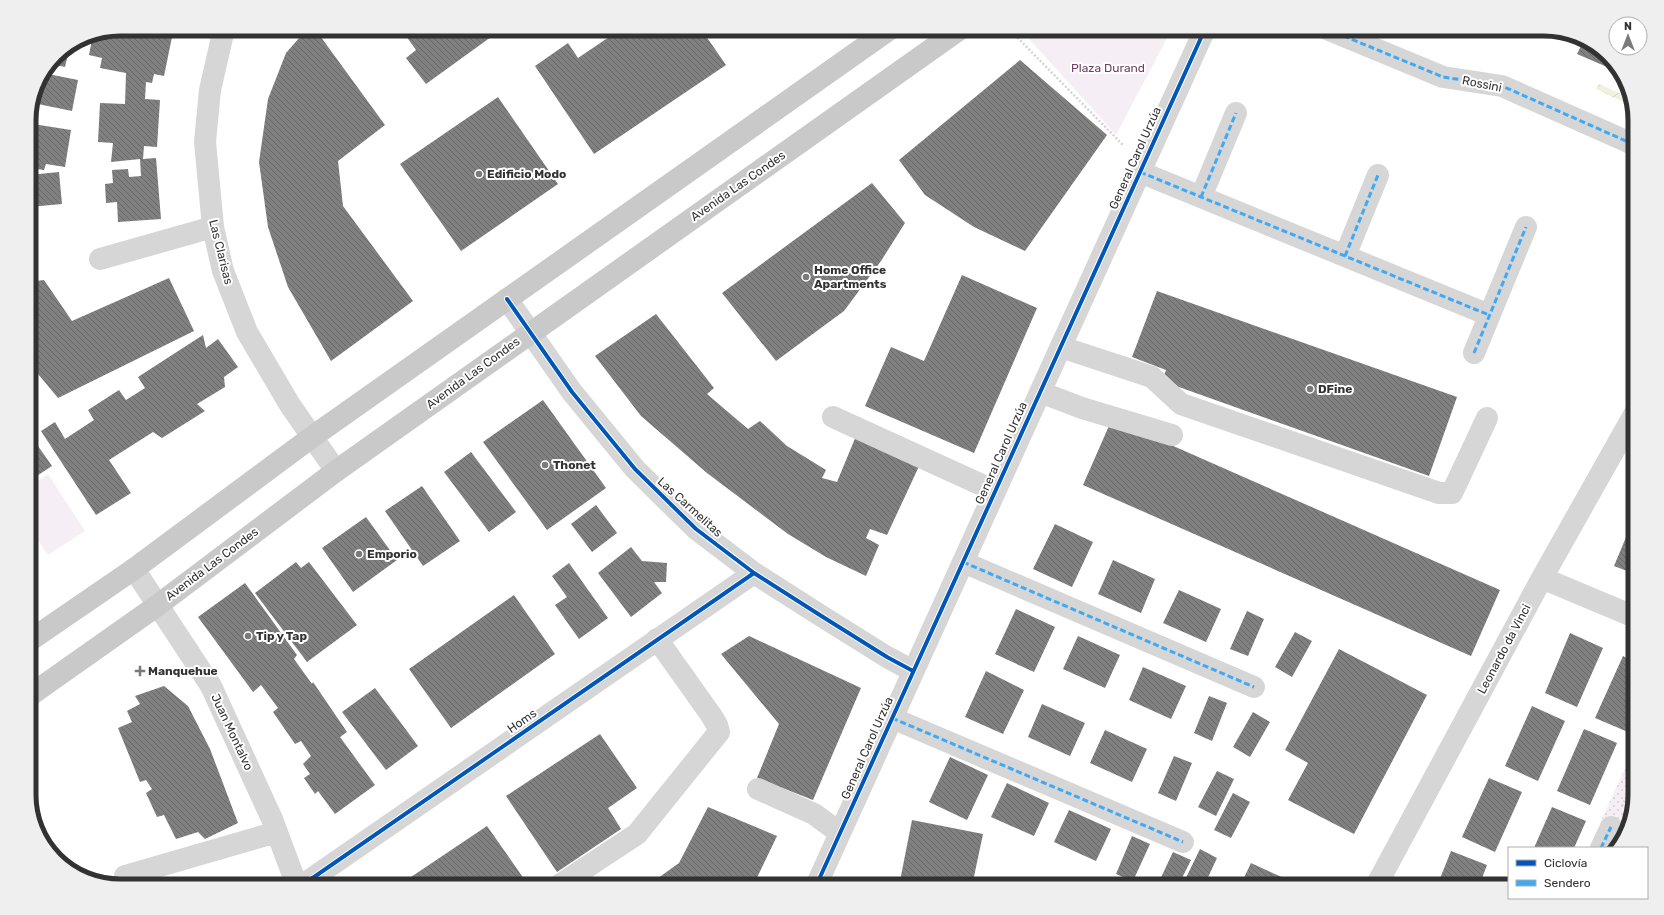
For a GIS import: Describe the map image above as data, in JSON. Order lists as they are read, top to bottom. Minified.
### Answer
{"streets":{"main road":["Avenida Las Condes"],"street":["Rossini","General Carol Urzúa","Las Clarisas","Las Carmelitas","Leonardo da Vinci","Homs","Juan Montalvo"]},"crossings":[["General Carol Urzúa","Las Carmelitas"],["Avenida Las Condes","Las Clarisas"],["Avenida Las Condes","Las Carmelitas"],["Avenida Las Condes","Juan Montalvo"],["Las Carmelitas","Homs"]],"parks":["Plaza Durand"],"places":{"other":["Edificio Modo","Home Office Apartments","DFine","Thonet","Emporio","Tip y Tap"],"health":["Manquehue"]},"legend":["Ciclovía","Sendero"],"north":"top"}
